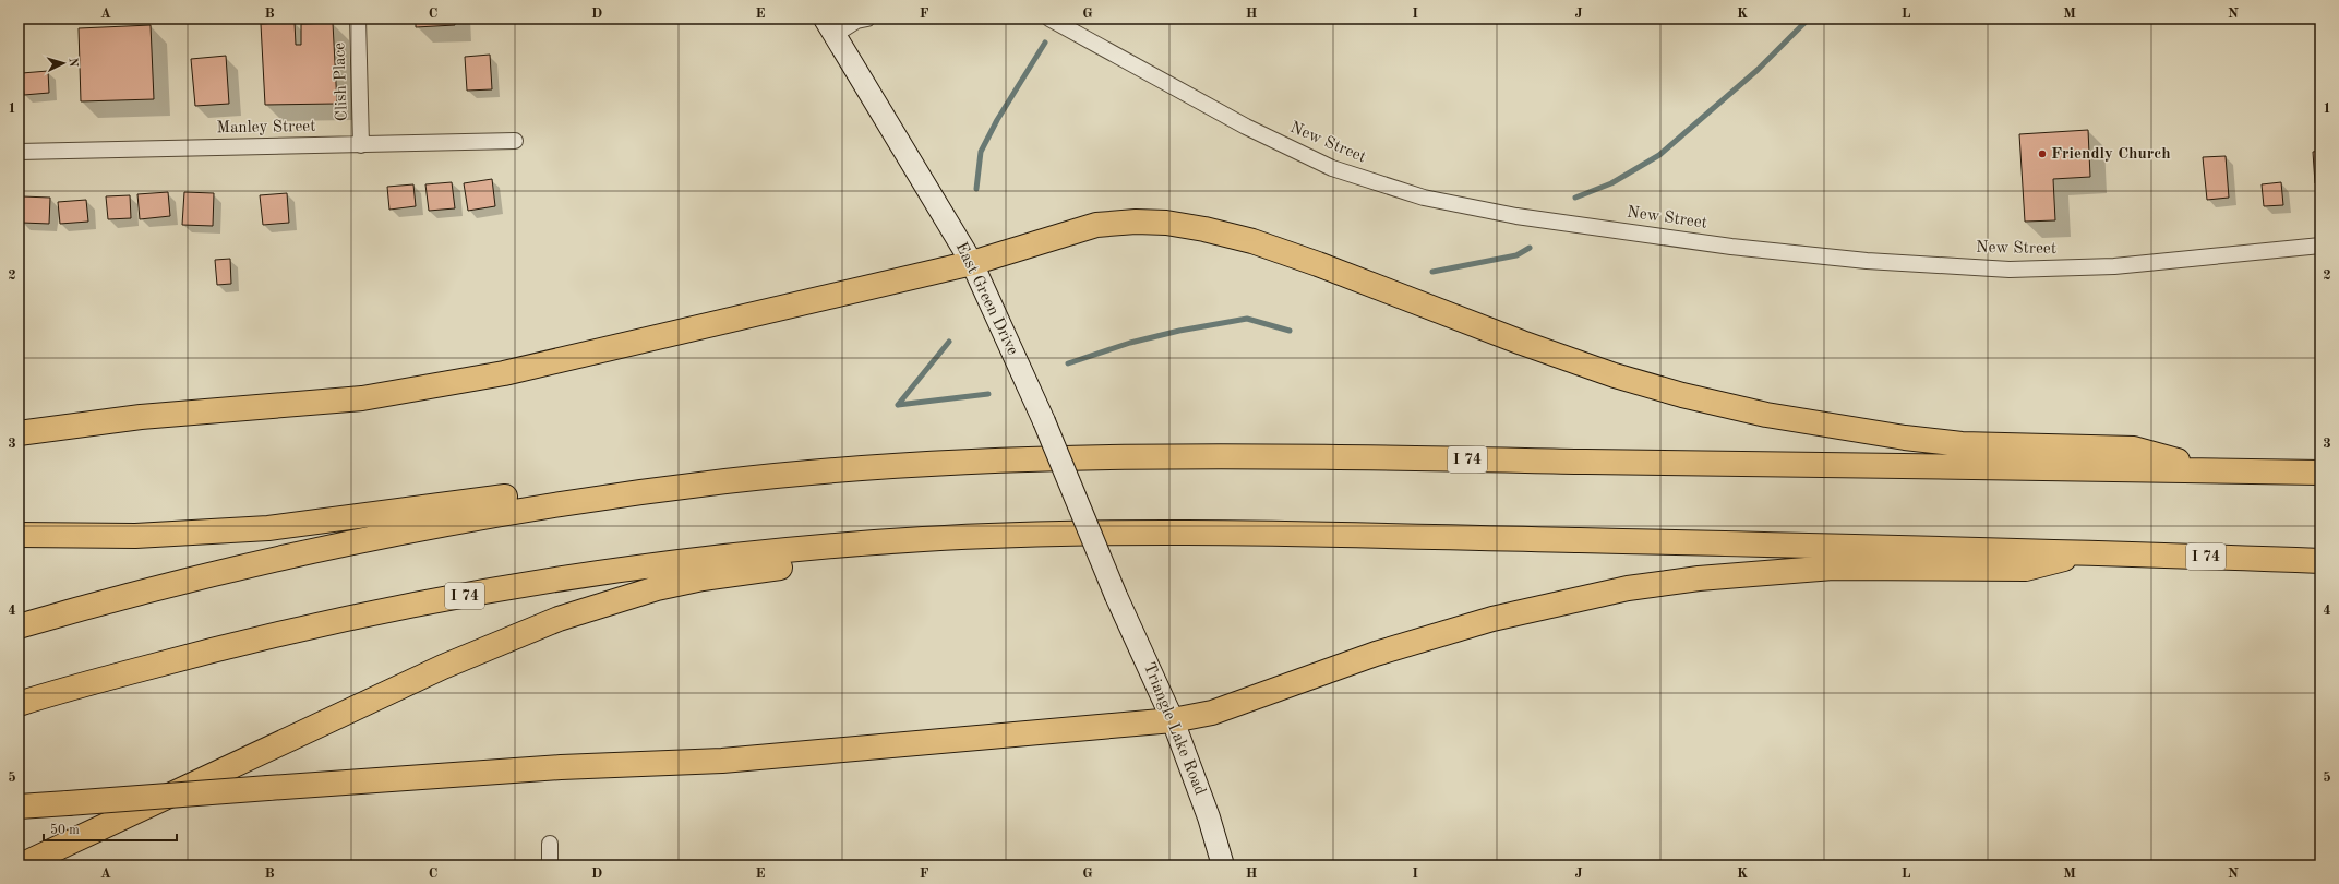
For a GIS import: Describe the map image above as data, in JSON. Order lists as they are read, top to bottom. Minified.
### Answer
{"streets":{"highway":["I 74"],"main road":["East Green Drive","Triangle Lake Road"],"street":["Clish Place","Manley Street","New Street"]},"crossings":[["Clish Place","Manley Street"],["East Green Drive","Triangle Lake Road"]],"places":["Friendly Church"],"scale_bar":"50 m","north":"right","grid":{"columns":["A","B","C","D","E","F","G","H","I","J","K","L","M","N"],"rows":["1","2","3","4","5"]}}
